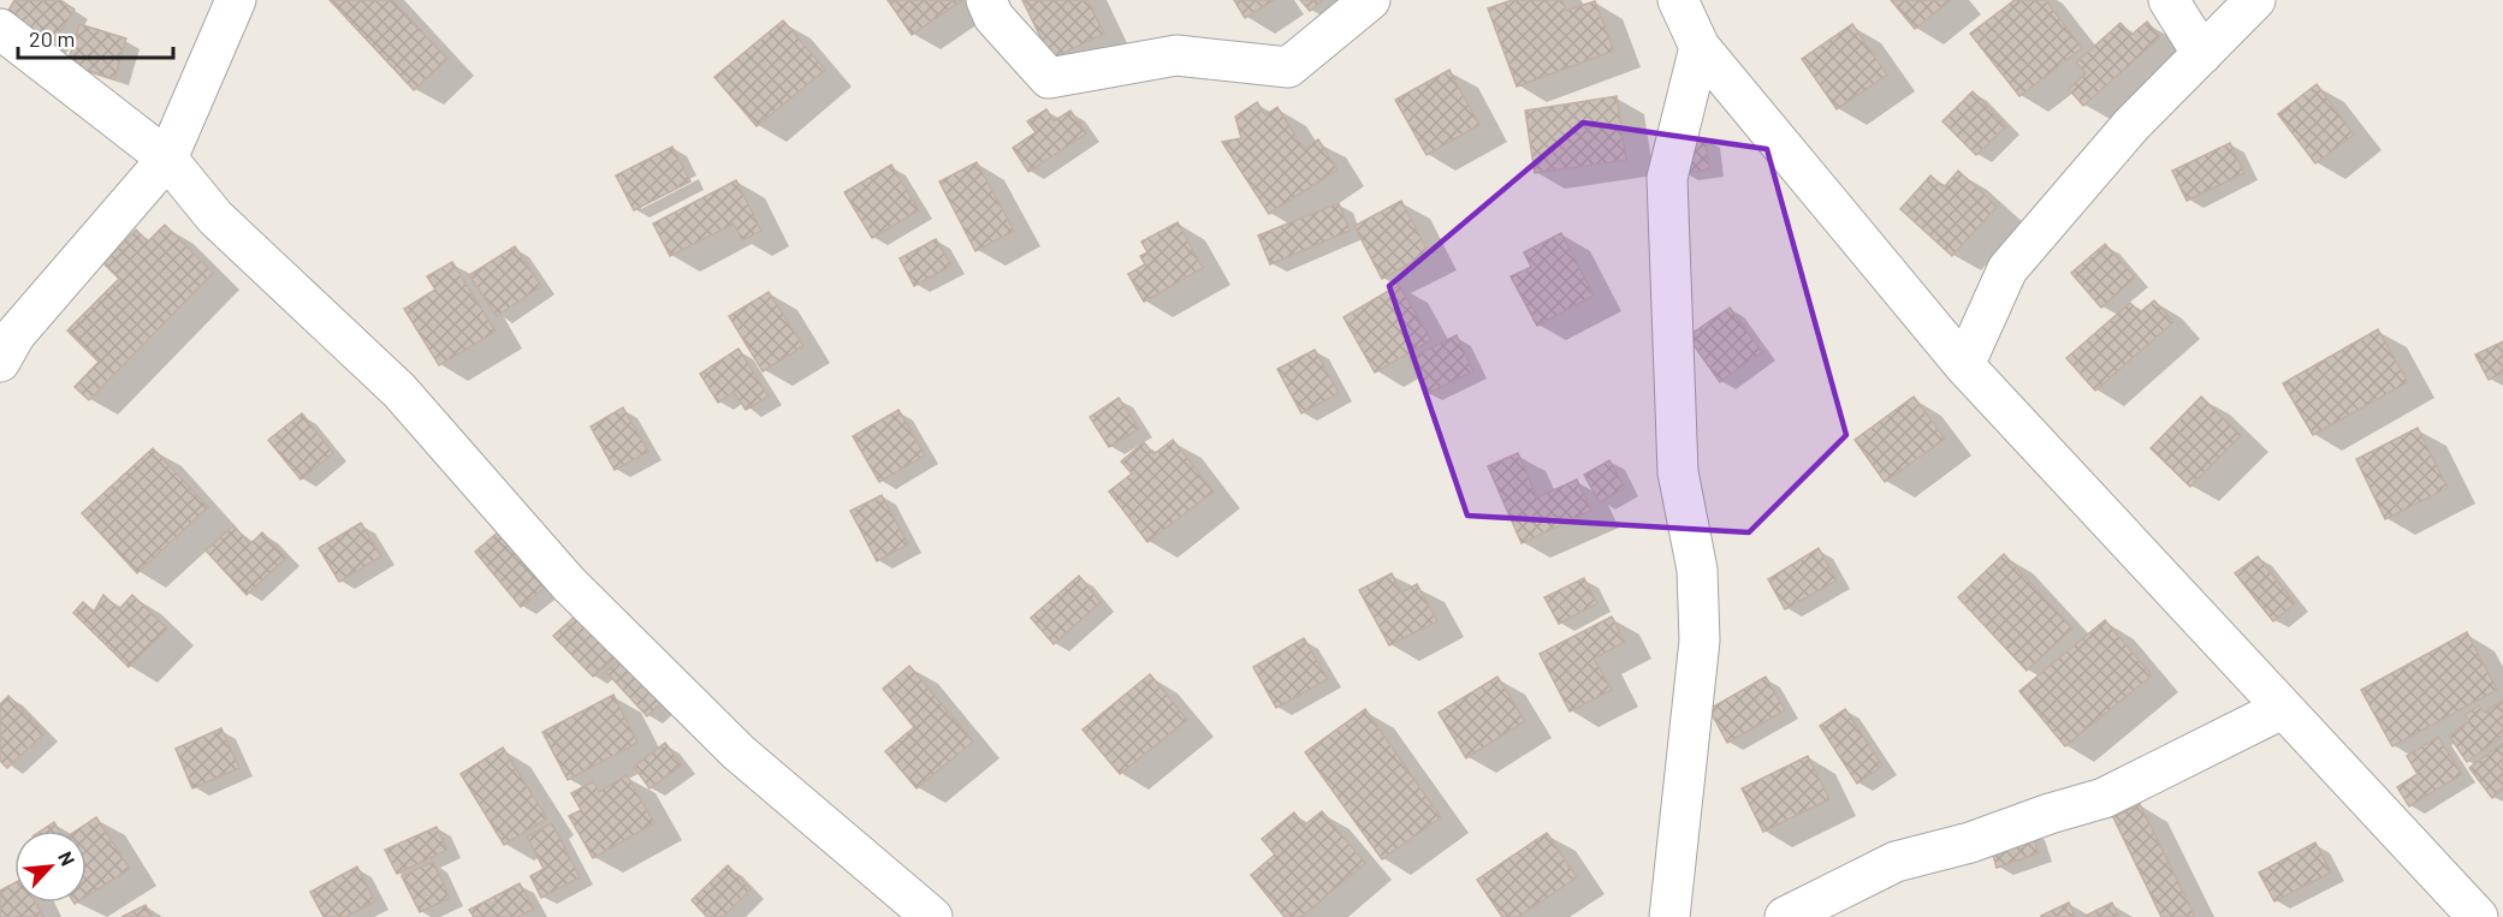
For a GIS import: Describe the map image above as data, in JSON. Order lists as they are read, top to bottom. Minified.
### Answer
{"scale_bar":"20 m","north":"top right"}
